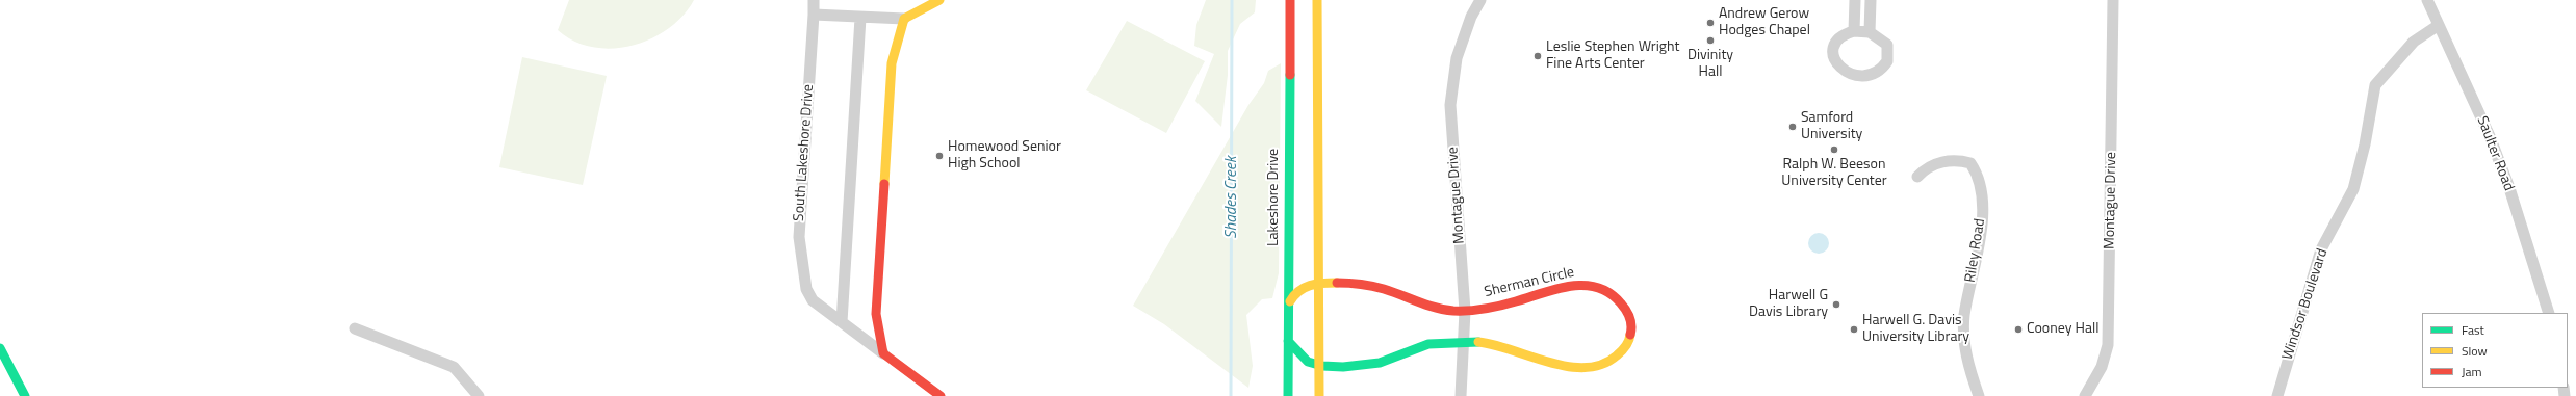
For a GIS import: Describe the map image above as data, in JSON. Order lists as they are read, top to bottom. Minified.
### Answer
{"streets":{"street":["South Lakeshore Drive","Saulter Road","Montague Drive","Lakeshore Drive","Riley Road","Sherman Circle","Windsor Boulevard"]},"crossings":[["Saulter Road","Windsor Boulevard"],["Montague Drive","Sherman Circle"],["Lakeshore Drive","Sherman Circle"]],"water":["Shades Creek"],"places":["Andrew Gerow Hodges Chapel","Divinity Hall","Leslie Stephen Wright Fine Arts Center","Samford University","Ralph W. Beeson University Center","Homewood Senior High School","Harwell G Davis Library","Harwell G. Davis University Library","Cooney Hall"],"legend":["Fast","Slow","Jam"]}
